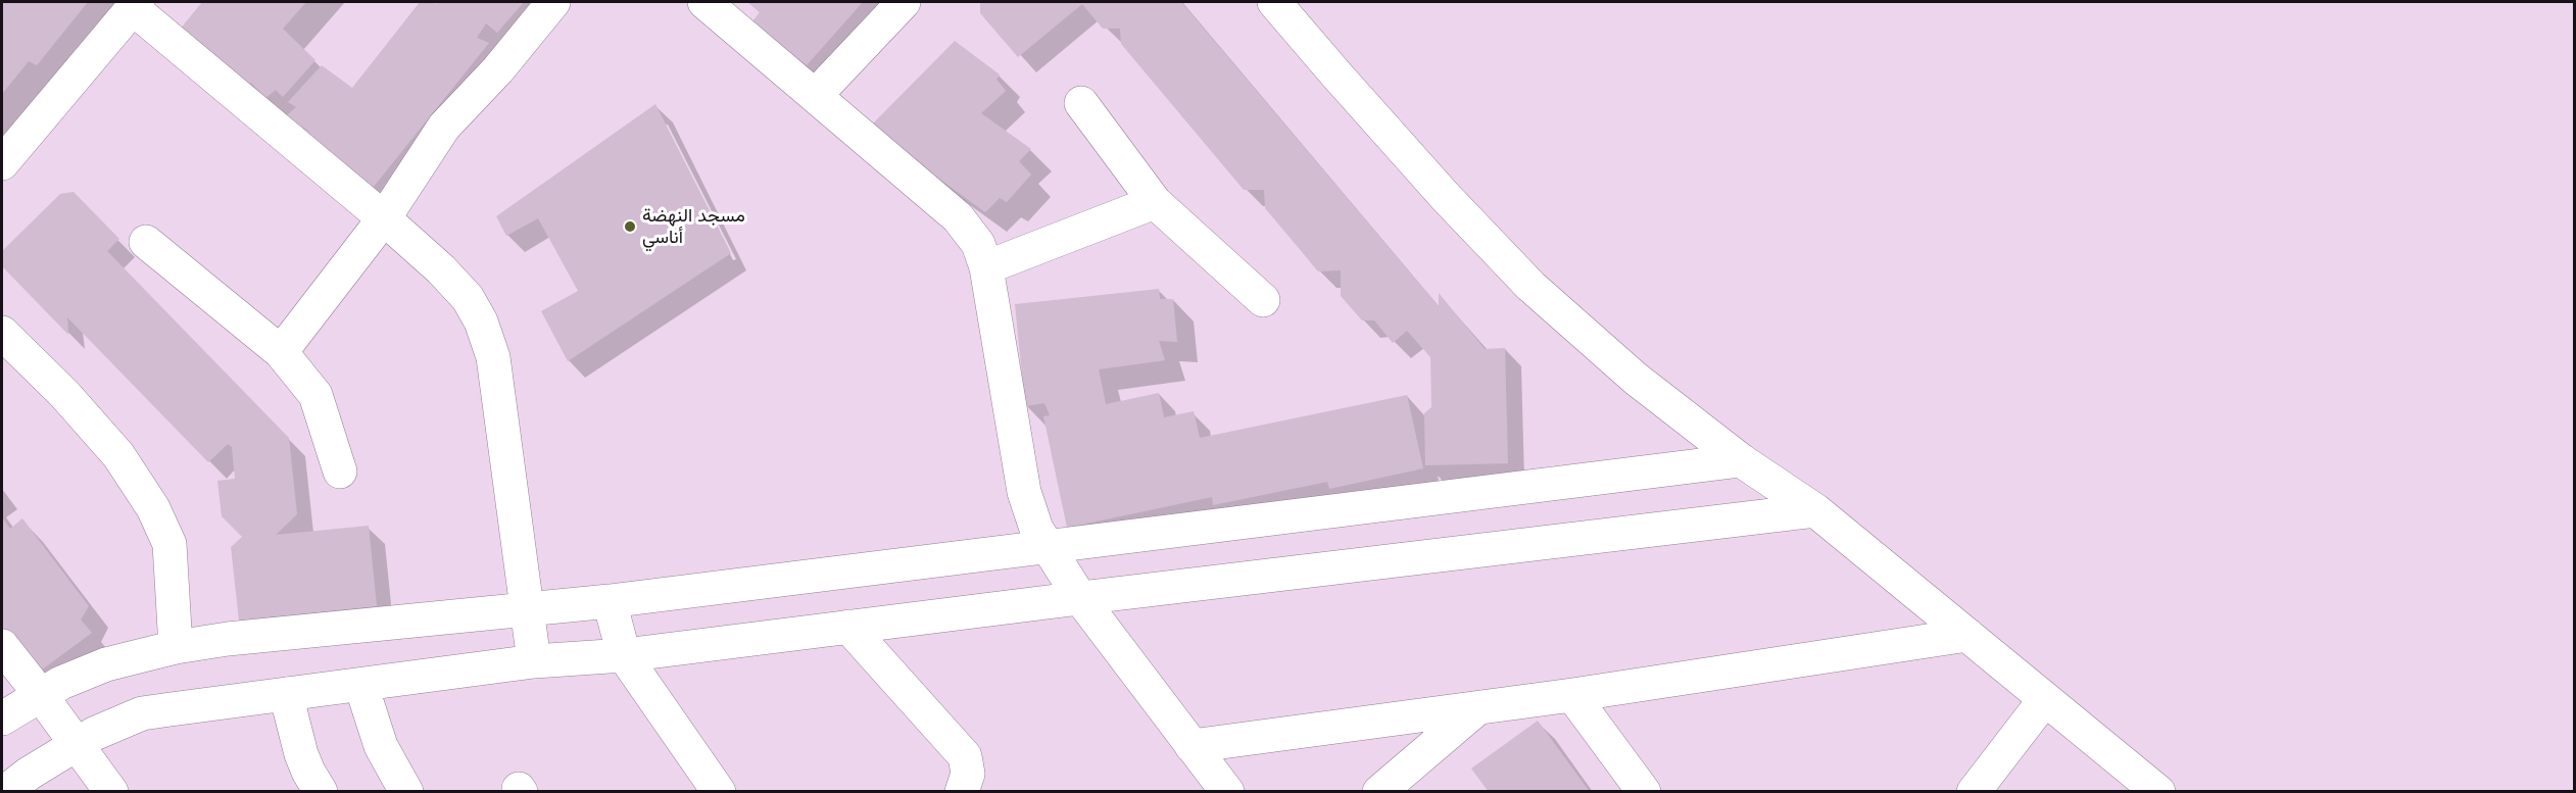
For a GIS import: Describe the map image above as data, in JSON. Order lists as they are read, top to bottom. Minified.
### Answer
{"places":["مسجد النهضة أناسي"]}
